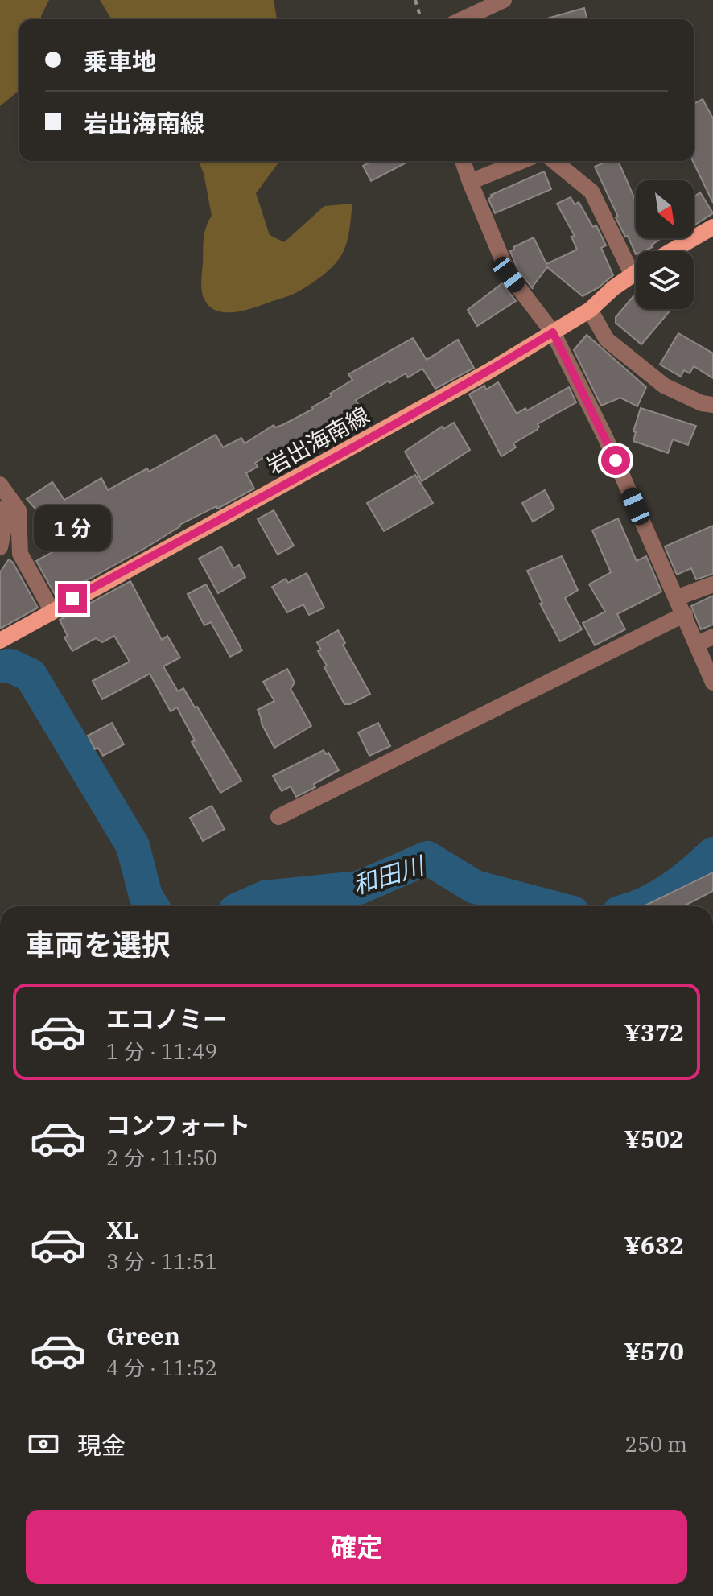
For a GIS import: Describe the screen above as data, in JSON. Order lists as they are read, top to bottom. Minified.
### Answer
{"streets":{"main road":["岩出海南線"]},"water":["和田川"],"north":"bottom right","page":{"banner":["乗車地","岩出海南線"],"bubble":"1 分","heading":"車両を選択","list":[{"name":"エコノミー","note":"1 分 · 11:49","value":"¥372"},{"name":"コンフォート","note":"2 分 · 11:50","value":"¥502"},{"name":"XL","note":"3 分 · 11:51","value":"¥632"},{"name":"Green","note":"4 分 · 11:52","value":"¥570"}],"pay":["現金","250 m"],"buttons":"確定"}}
